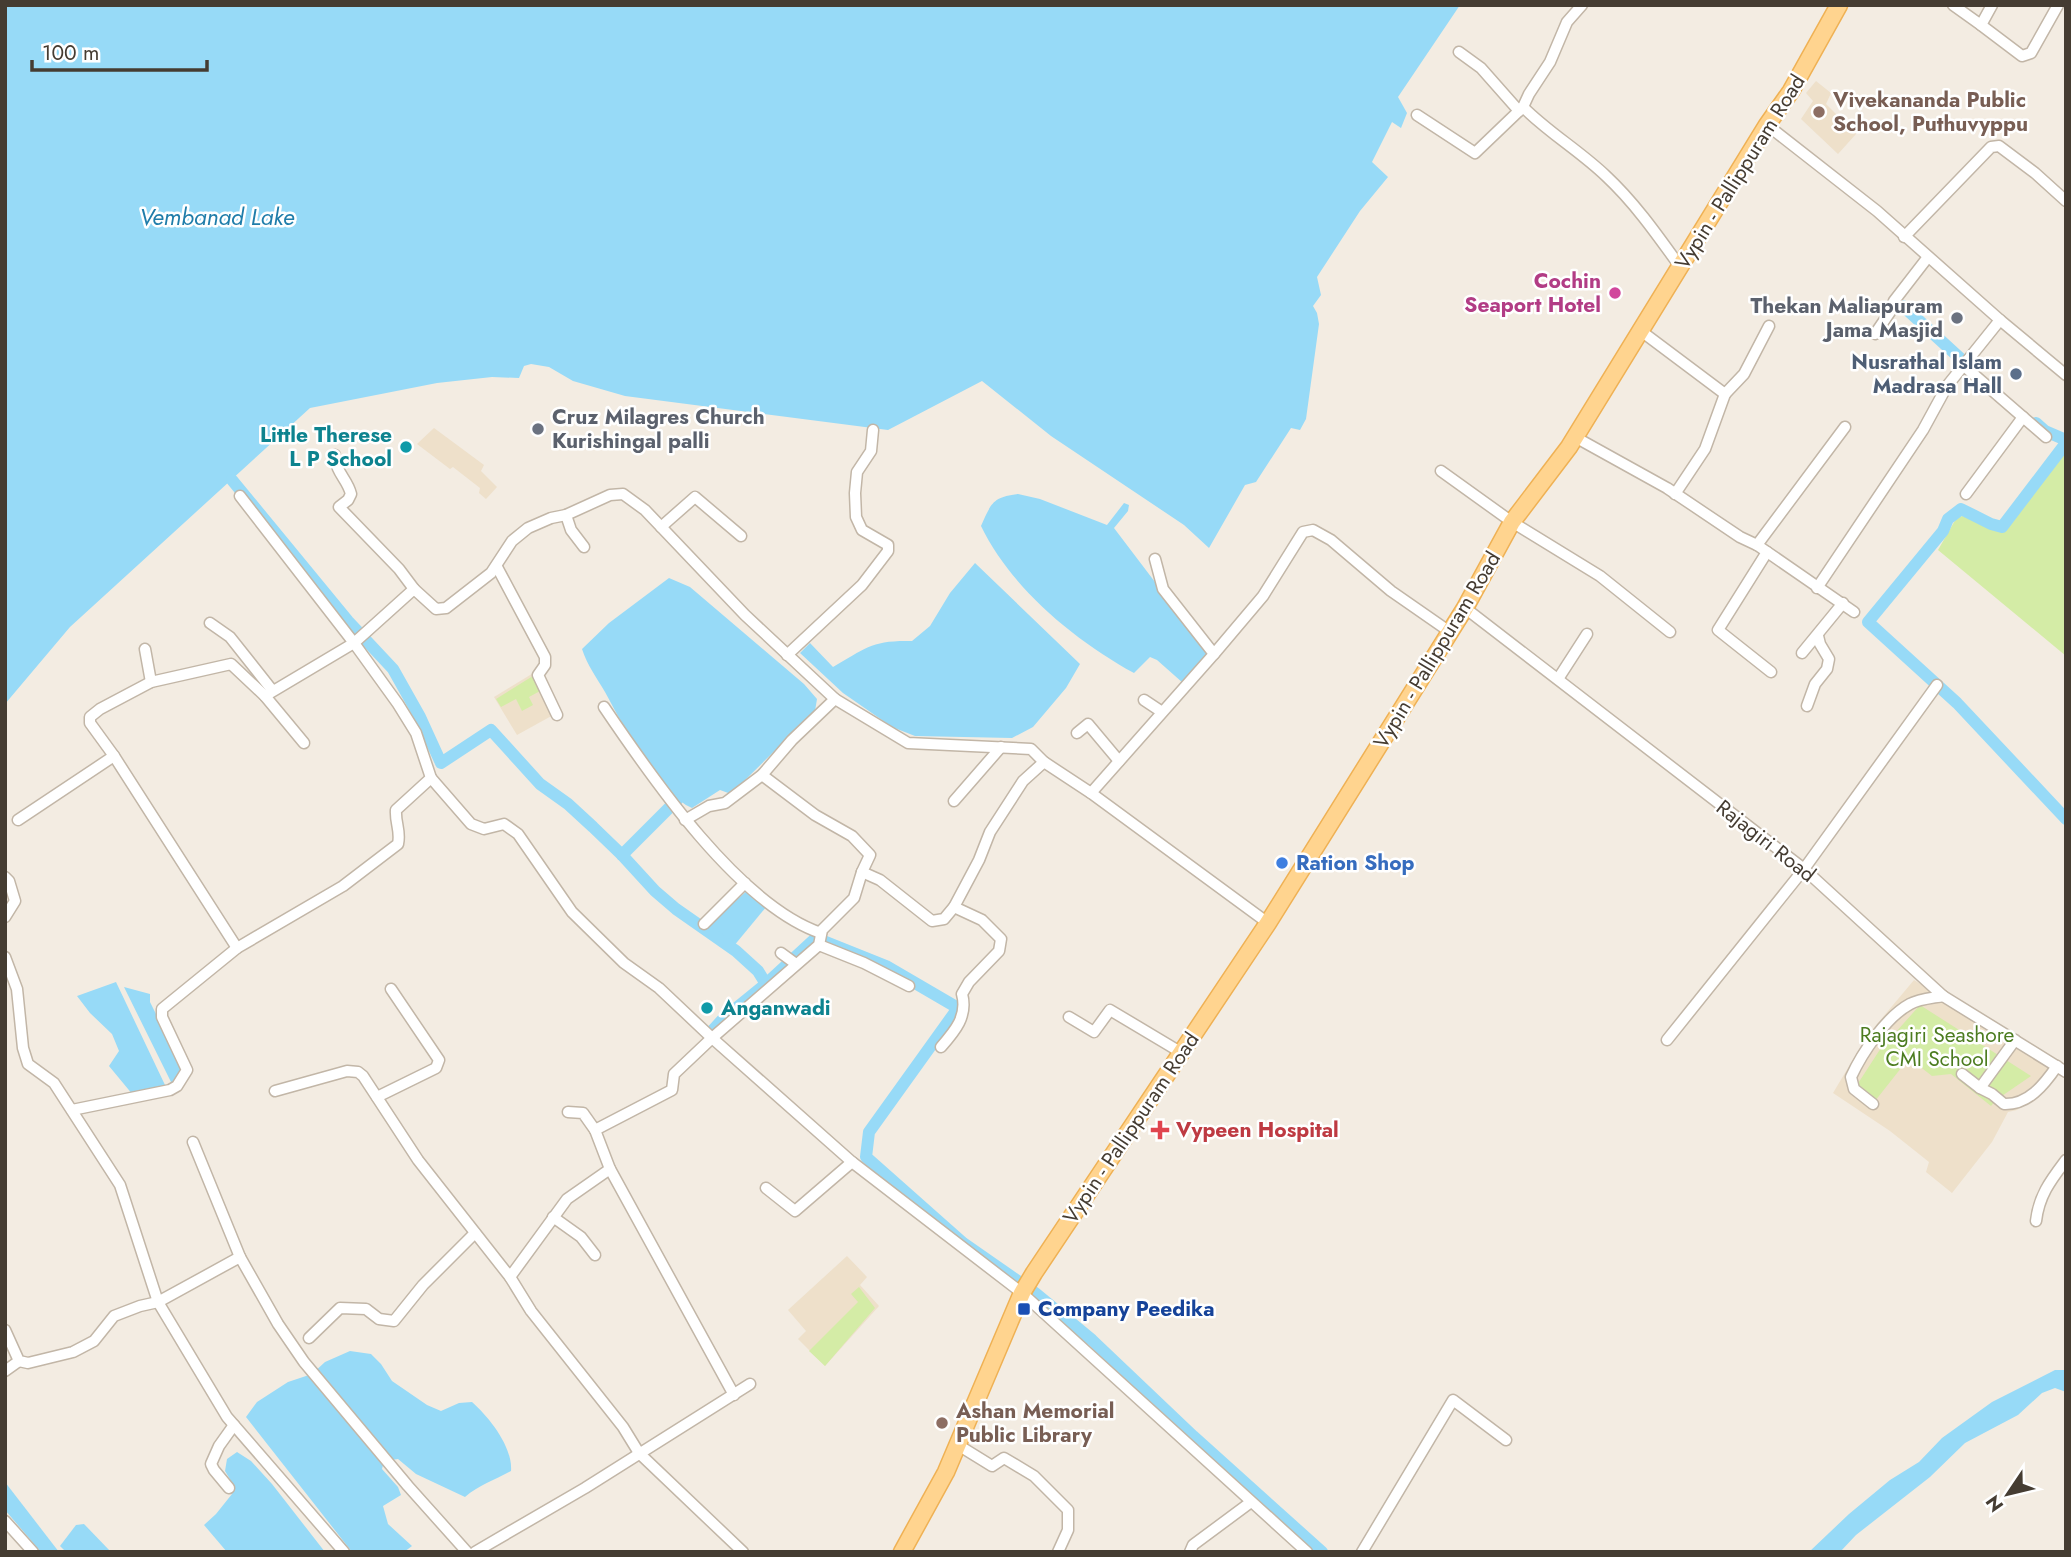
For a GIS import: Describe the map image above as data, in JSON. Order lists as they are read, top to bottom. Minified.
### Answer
{"streets":{"main road":["Vypin - Pallippuram Road"],"street":["Rajagiri Road"]},"crossings":[["Vypin - Pallippuram Road","Rajagiri Road"]],"water":["Vembanad Lake"],"parks":["Rajagiri Seashore CMI School"],"places":{"other":["Vivekananda Public School, Puthuvyppu","Cochin Seaport Hotel","Thekan Maliapuram Jama Masjid","Nusrathal Islam Madrasa Hall","Cruz Milagres Church Kurishingal palli","Little Therese L P School","Ration Shop","Anganwadi","Ashan Memorial Public Library"],"health":["Vypeen Hospital"],"transit":["Company Peedika"]},"scale_bar":"100 m","north":"bottom left"}
